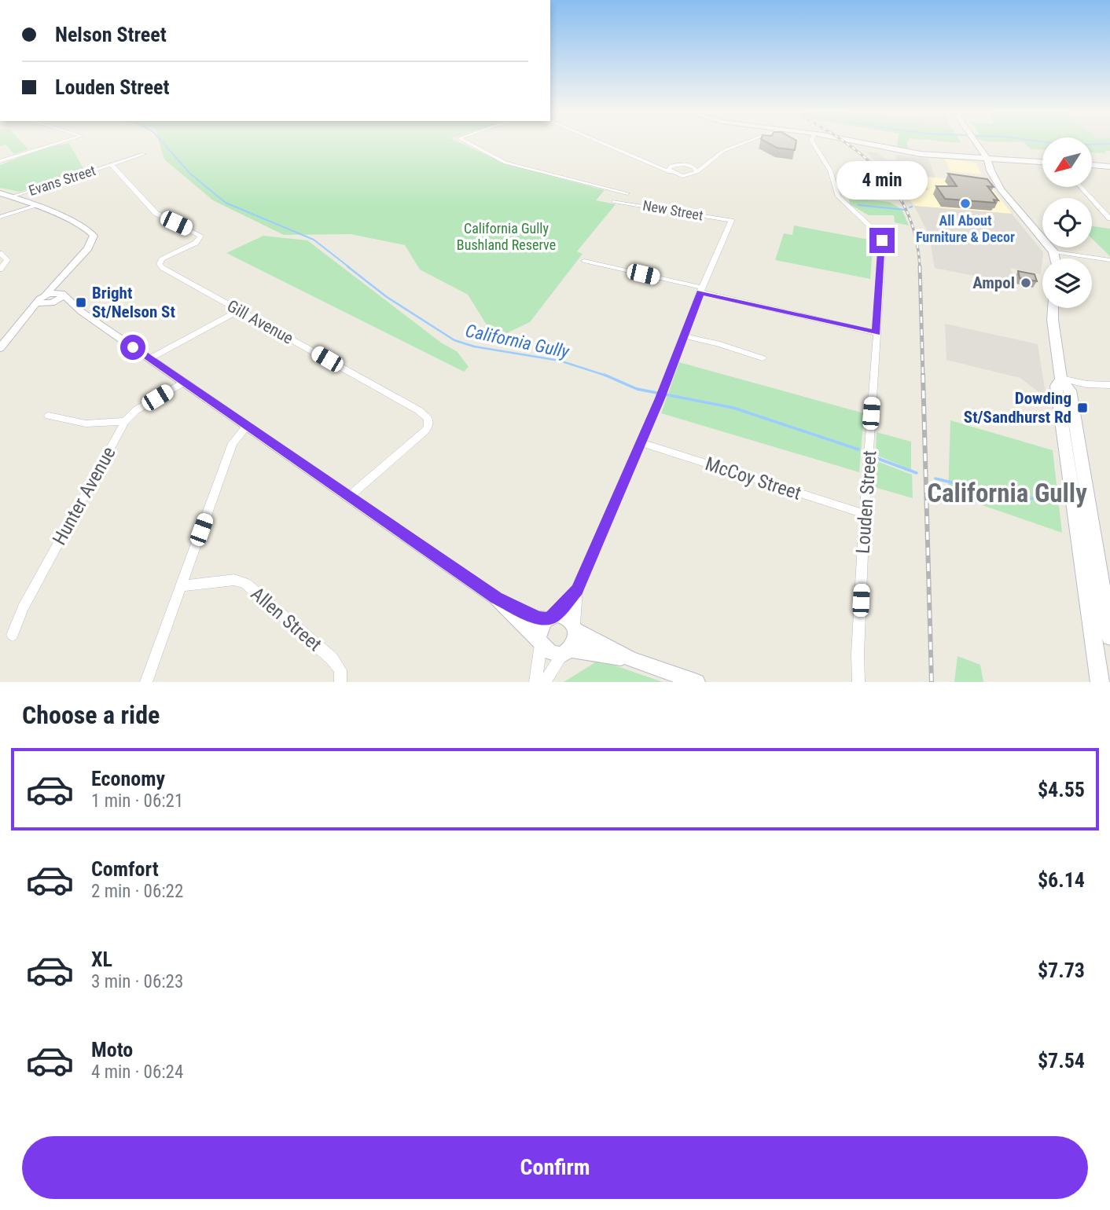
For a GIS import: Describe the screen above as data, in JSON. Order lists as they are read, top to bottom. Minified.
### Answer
{"streets":{"street":["Evans Street","New Street","Gill Avenue","McCoy Street","Hunter Avenue","Louden Street","Allen Street"]},"crossings":[["McCoy Street","Louden Street"]],"districts":["California Gully"],"water":["California Gully"],"parks":["California Gully Bushland Reserve"],"places":{"other":["All About Furniture & Decor","Ampol"],"transit":["Bright St/Nelson St","Dowding St/Sandhurst Rd"]},"north":"bottom left","page":{"banner":["Nelson Street","Louden Street"],"bubble":"4 min","heading":"Choose a ride","list":[{"name":"Economy","note":"1 min · 06:21","value":"$4.55"},{"name":"Comfort","note":"2 min · 06:22","value":"$6.14"},{"name":"XL","note":"3 min · 06:23","value":"$7.73"},{"name":"Moto","note":"4 min · 06:24","value":"$7.54"}],"buttons":"Confirm"}}
